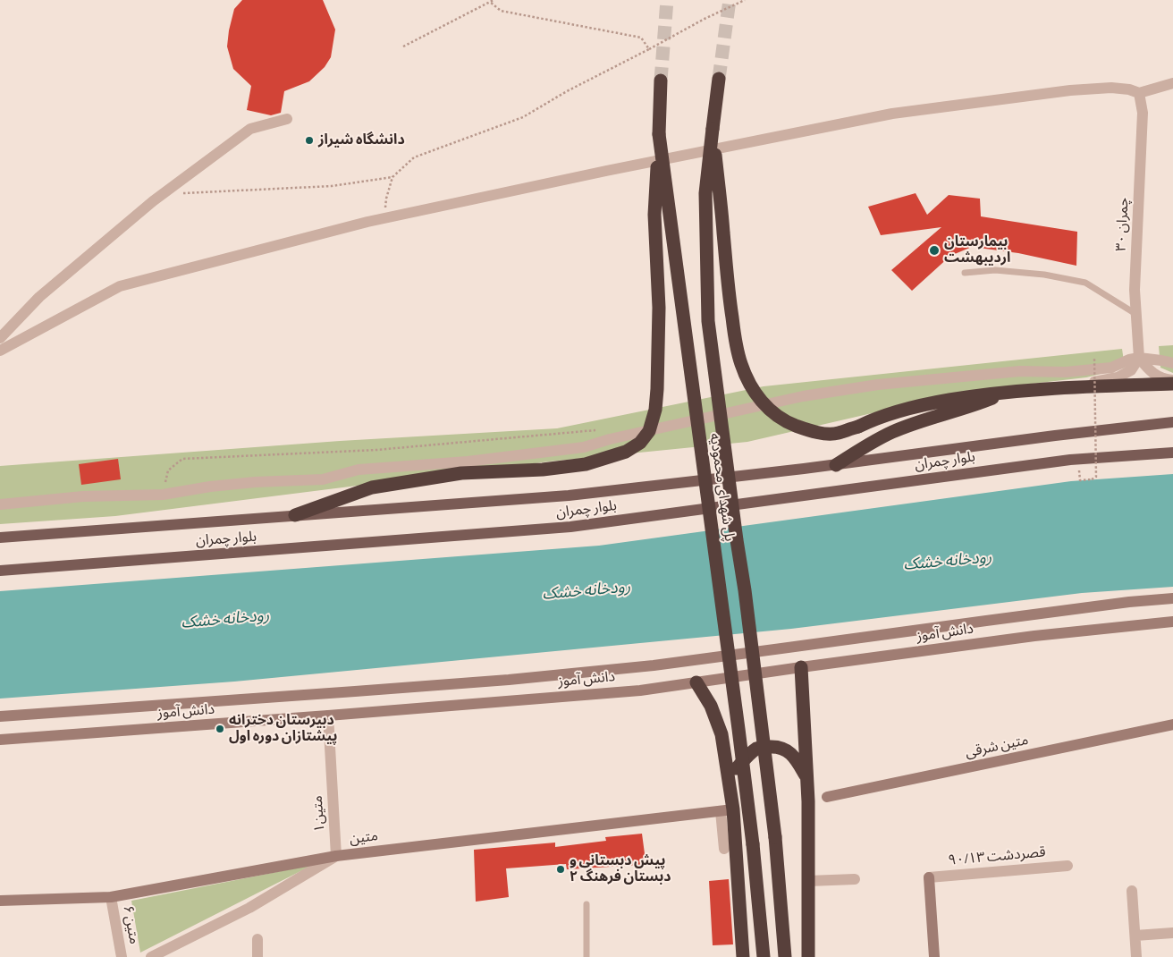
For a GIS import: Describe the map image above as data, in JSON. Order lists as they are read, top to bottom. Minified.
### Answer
{"streets":{"highway":["پل شهدای محمودیه"],"main road":["بلوار چمران","دانش آموز","متین شرقی","متین"],"street":["۳۰ چمران","متین۱","۹۰/۱۳ قصردشت","۶ متین"]},"crossings":[["دانش آموز","متین۱"],["متین۱","متین"],["متین","۶ متین"]],"water":["رودخانه خشک"],"places":["دانشگاه شیراز","بیمارستان اردیبهشت","دبیرستان دخترانه پیشتازان دوره اول","پیش دبستانی و دبستان فرهنگ ۲"]}
